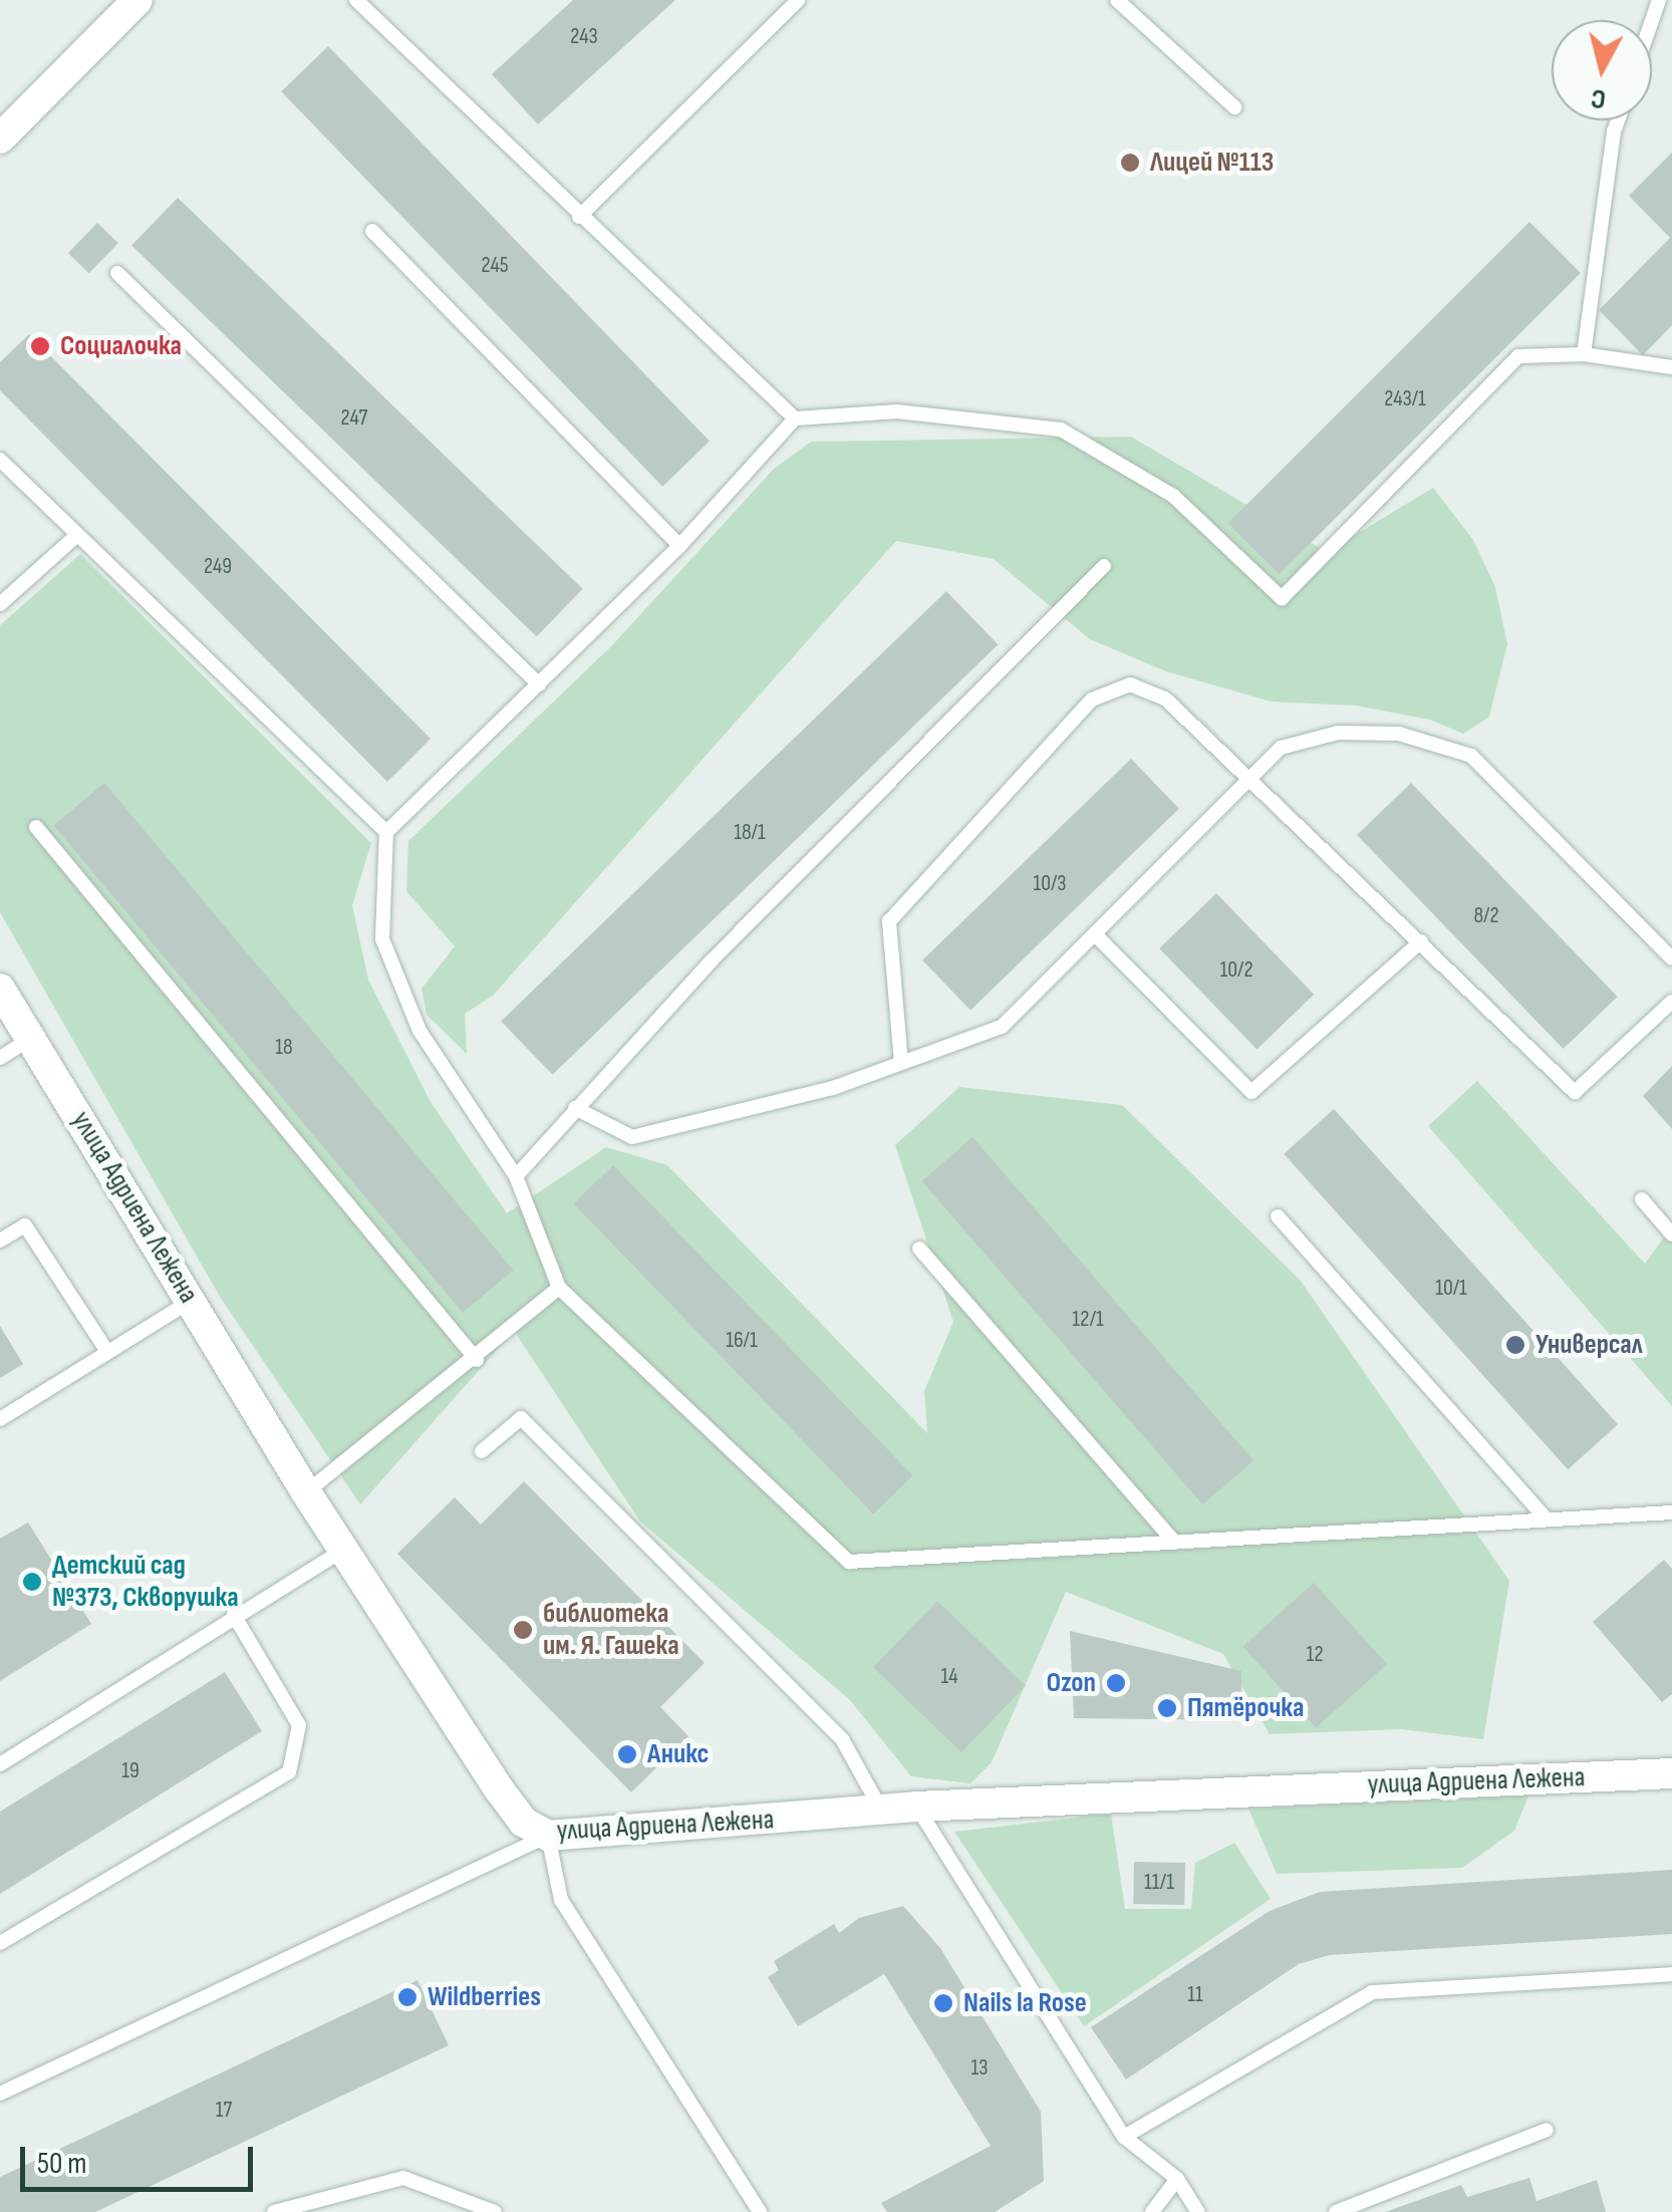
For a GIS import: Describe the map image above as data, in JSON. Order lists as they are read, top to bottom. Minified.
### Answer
{"streets":{"street":["улица Адриена Лежена"]},"places":["Лицей №113","Социалочка","Универсал","Детский сад №373, Скворушка","библиотека им. Я. Гашека","Ozon","Пятёрочка","Аникс","Wildberries","Nails la Rose"],"house_numbers":["243","245","243/1","247","249","18/1","10/3","8/2","10/2","18","10/1","12/1","16/1","12","14","19","11/1","11","13","17"],"scale_bar":"50 m","north":"bottom"}
